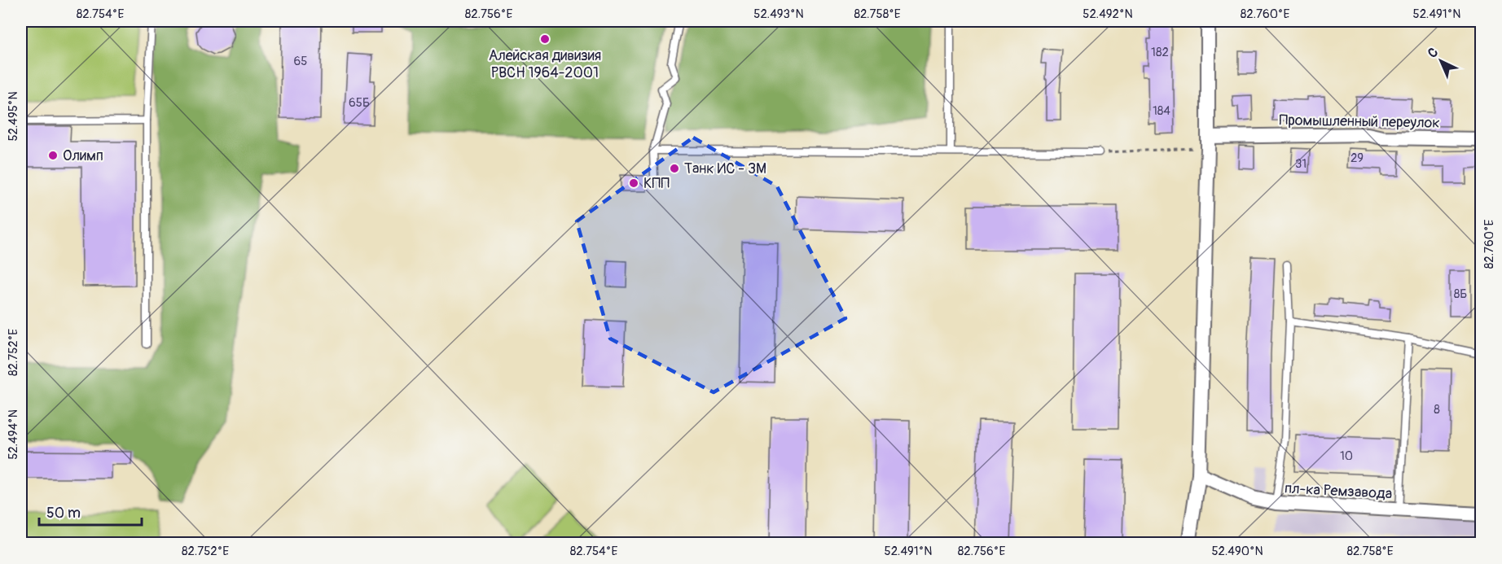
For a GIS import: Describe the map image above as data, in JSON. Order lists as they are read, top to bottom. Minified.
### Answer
{"streets":{"street":["Промышленный переулок","пл-ка Ремзавода"]},"places":["Алейская дивизия РВСН 1964-2001","Олимп","Танк ИС - 3М","КПП"],"house_numbers":["182","65","65Б","184","29","31","8Б","8","10"],"scale_bar":"50 m","north":"top left","coordinates":["82.754°E","82.756°E","52.493°N","82.758°E","52.492°N","82.760°E","52.491°N","52.495°N","82.752°E","52.494°N","52.490°N"]}
